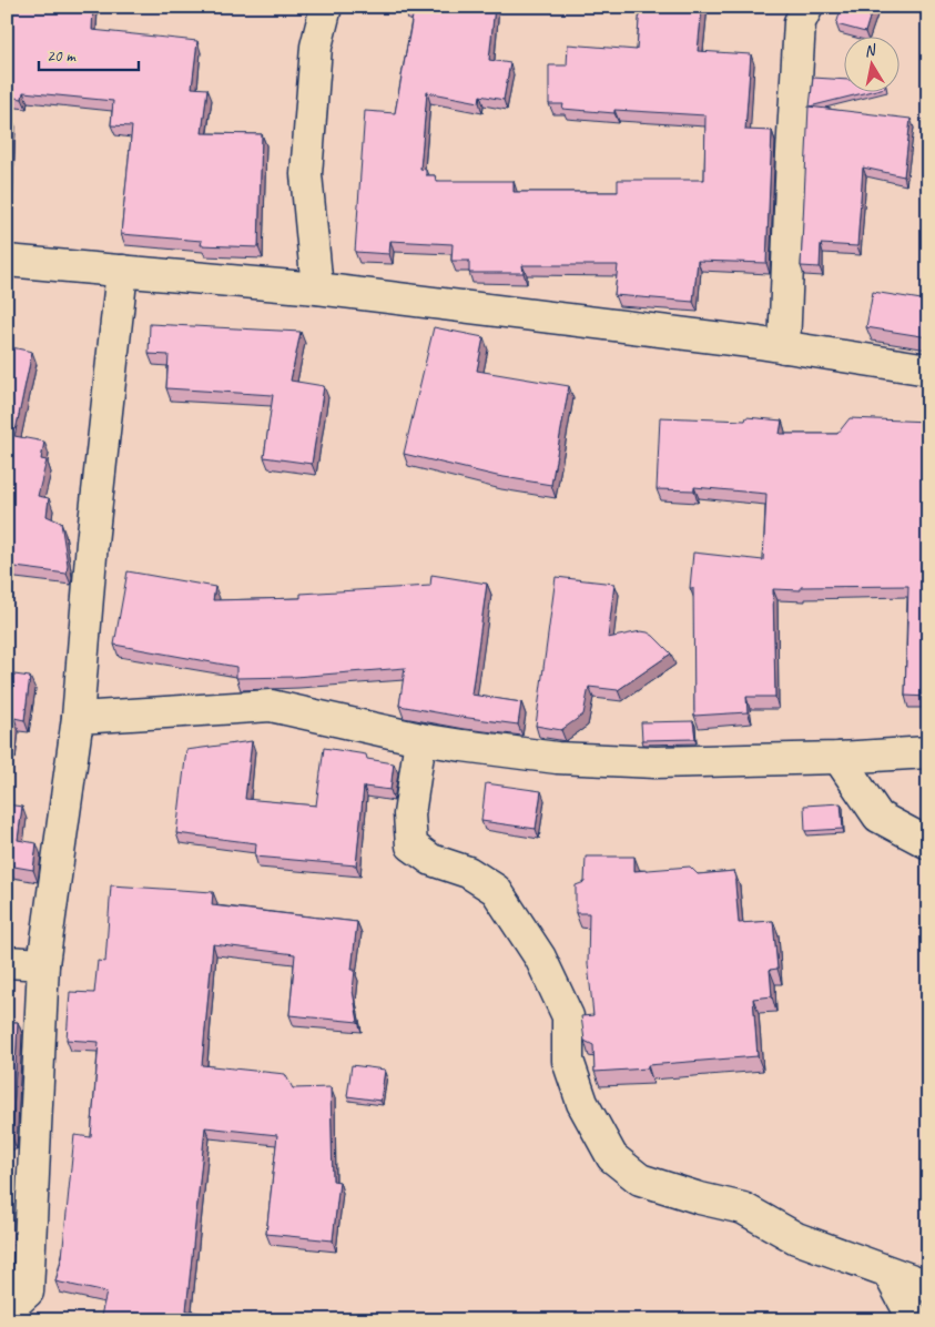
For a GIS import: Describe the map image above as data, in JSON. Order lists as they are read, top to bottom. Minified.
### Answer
{"scale_bar":"20 m","north":"top"}
